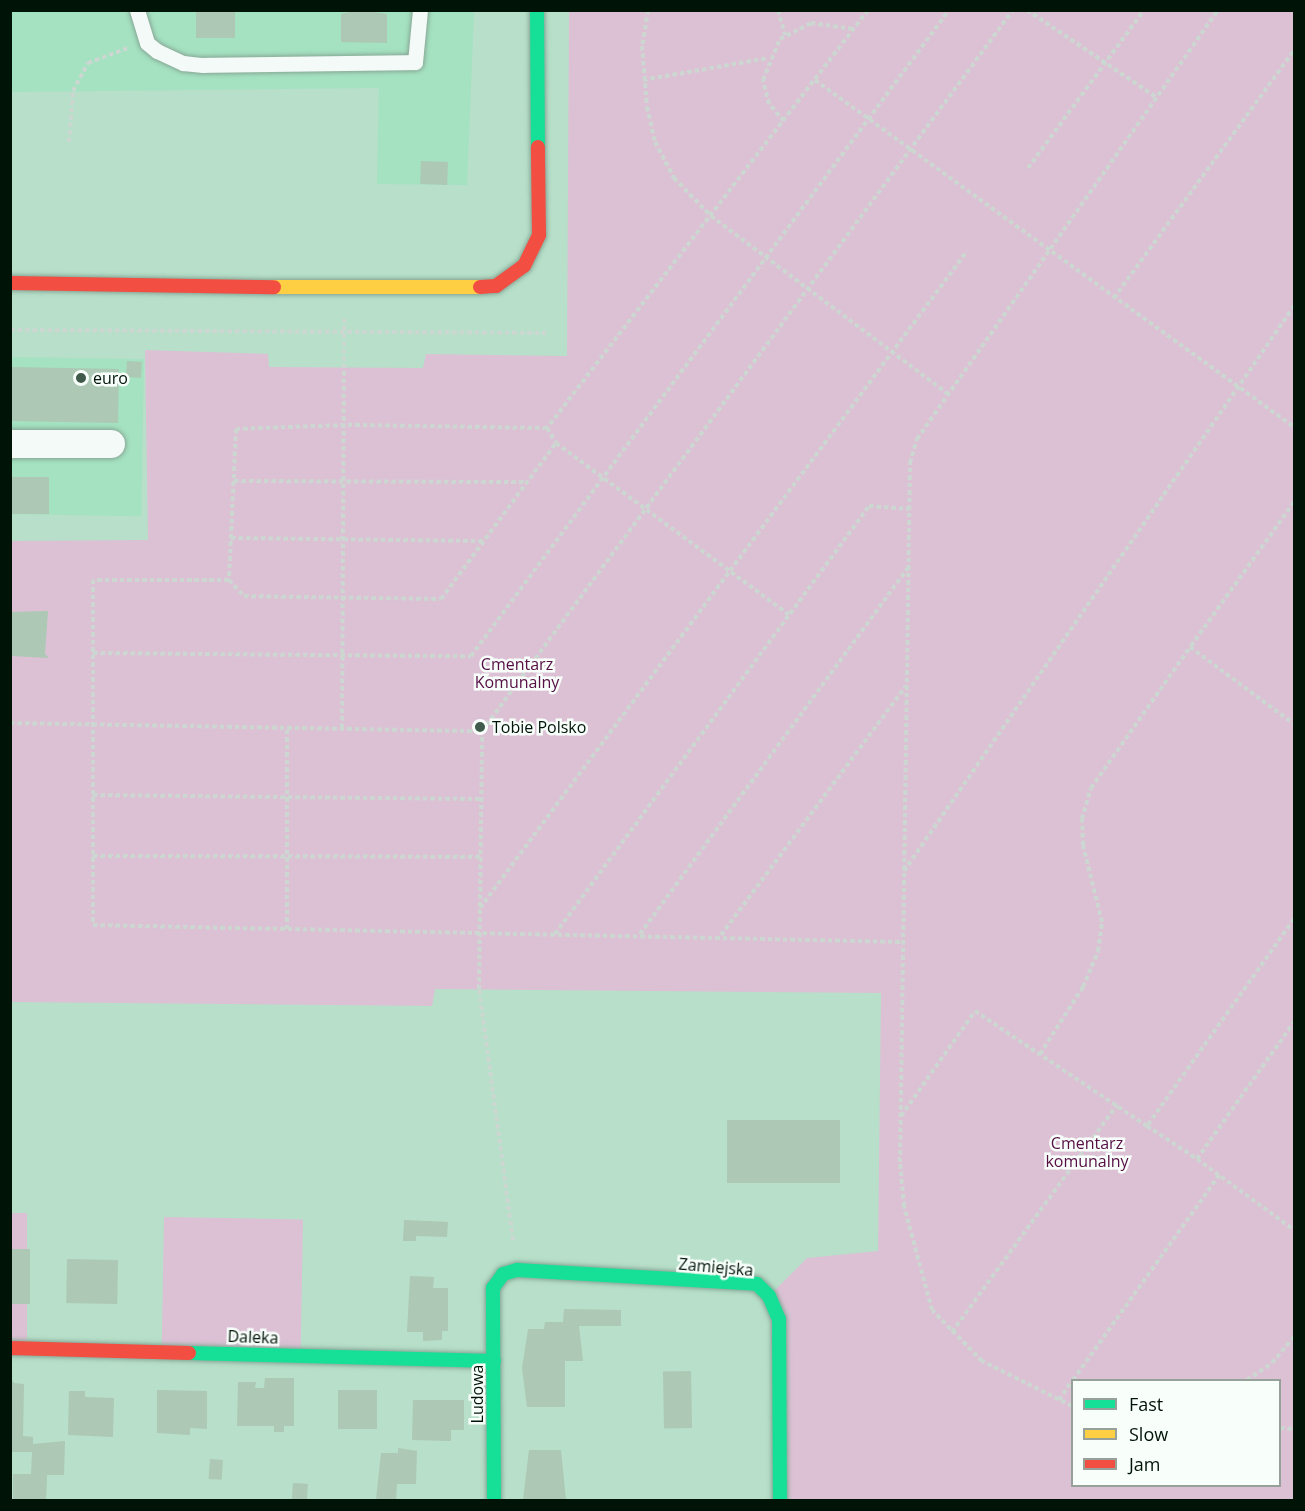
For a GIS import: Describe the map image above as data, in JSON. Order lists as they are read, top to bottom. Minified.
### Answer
{"streets":{"street":["Zamiejska","Daleka","Ludowa"]},"crossings":[["Zamiejska","Ludowa"],["Daleka","Ludowa"]],"parks":["Cmentarz Komunalny","Cmentarz komunalny"],"places":["euro","Tobie Polsko"],"legend":["Fast","Slow","Jam"]}
